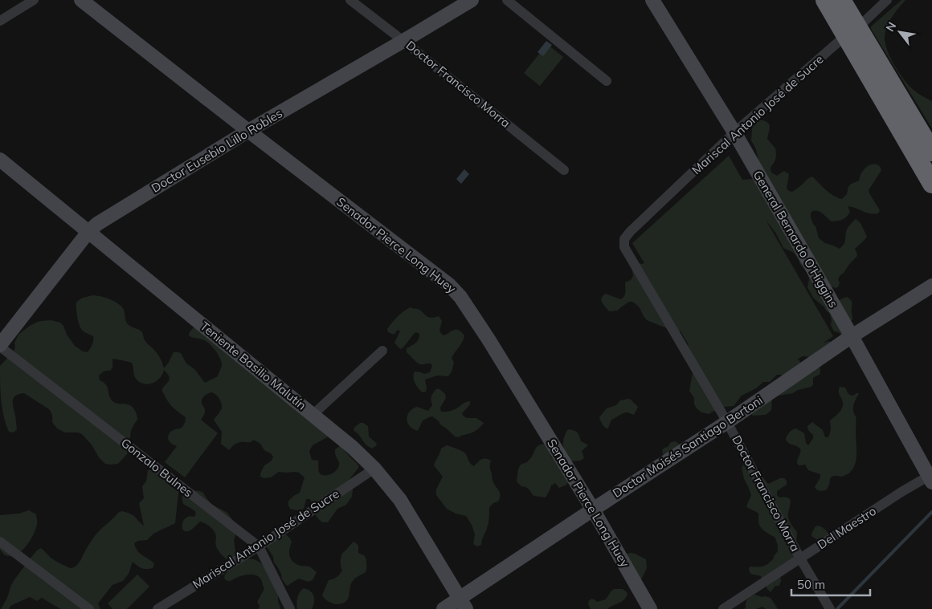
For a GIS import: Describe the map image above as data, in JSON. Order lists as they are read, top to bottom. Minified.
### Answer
{"streets":{"street":["Doctor Francisco Morra","Mariscal Antonio José de Sucre","Doctor Eusebio Lillo Robles","General Bernardo O'Higgins","Senador Pierce Long Huey","Teniente Basilio Malutín","Doctor Moisés Santiago Bertoni","Gonzalo Bulnes","Del Maestro"]},"crossings":[["Doctor Francisco Morra","Mariscal Antonio José de Sucre"],["Doctor Francisco Morra","Doctor Eusebio Lillo Robles"],["Doctor Francisco Morra","Doctor Moisés Santiago Bertoni"],["Doctor Francisco Morra","Del Maestro"],["Mariscal Antonio José de Sucre","General Bernardo O'Higgins"],["Mariscal Antonio José de Sucre","Teniente Basilio Malutín"],["Mariscal Antonio José de Sucre","Gonzalo Bulnes"],["Doctor Eusebio Lillo Robles","Senador Pierce Long Huey"],["Doctor Eusebio Lillo Robles","Teniente Basilio Malutín"],["Doctor Eusebio Lillo Robles","Gonzalo Bulnes"],["General Bernardo O'Higgins","Doctor Moisés Santiago Bertoni"],["General Bernardo O'Higgins","Del Maestro"],["Senador Pierce Long Huey","Doctor Moisés Santiago Bertoni"],["Teniente Basilio Malutín","Doctor Moisés Santiago Bertoni"]],"scale_bar":"50 m","north":"top left"}
